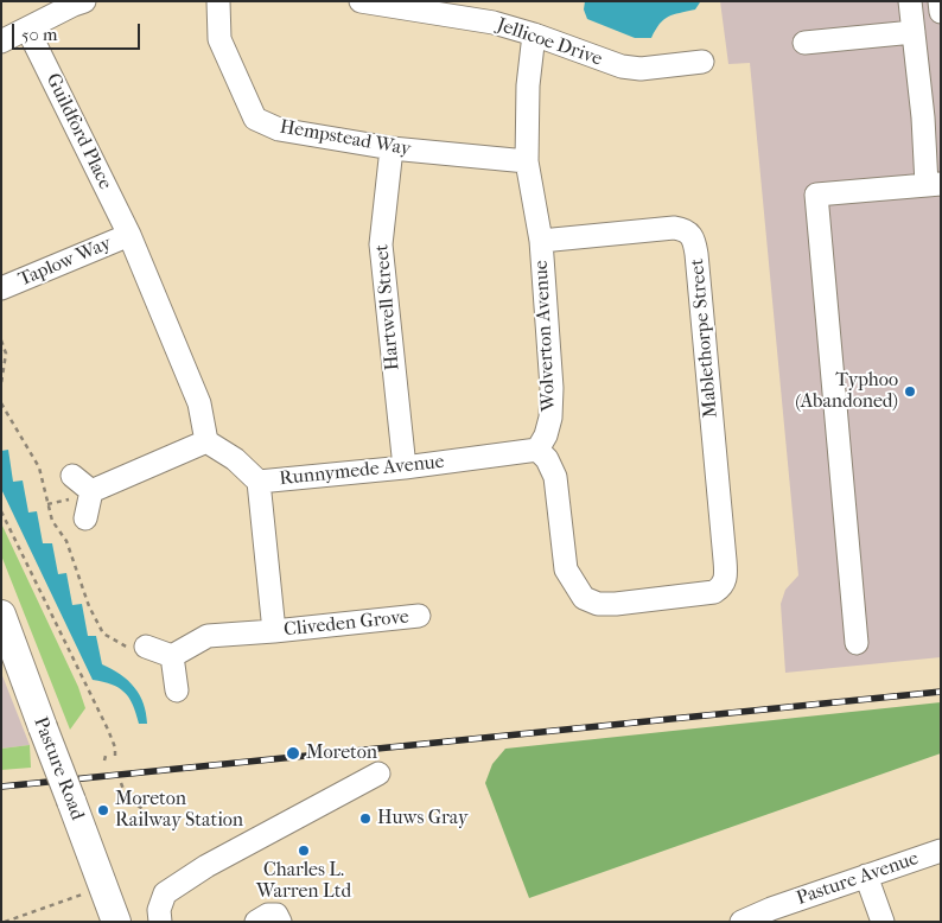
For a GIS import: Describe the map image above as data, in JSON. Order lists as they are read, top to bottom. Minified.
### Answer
{"streets":{"main road":["Pasture Road"],"street":["Jellicoe Drive","Guildford Place","Hempstead Way","Taplow Way","Hartwell Street","Wolverton Avenue","Mablethorpe Street","Runnymede Avenue","Cliveden Grove","Pasture Avenue"]},"crossings":[["Jellicoe Drive","Wolverton Avenue"],["Guildford Place","Taplow Way"],["Hempstead Way","Hartwell Street"],["Hempstead Way","Wolverton Avenue"],["Hartwell Street","Runnymede Avenue"],["Wolverton Avenue","Mablethorpe Street"],["Wolverton Avenue","Runnymede Avenue"],["Mablethorpe Street","Runnymede Avenue"],["Runnymede Avenue","Cliveden Grove"]],"places":["Typhoo (Abandoned)","Moreton","Moreton Railway Station","Huws Gray","Charles L. Warren Ltd"],"scale_bar":"50 m"}
